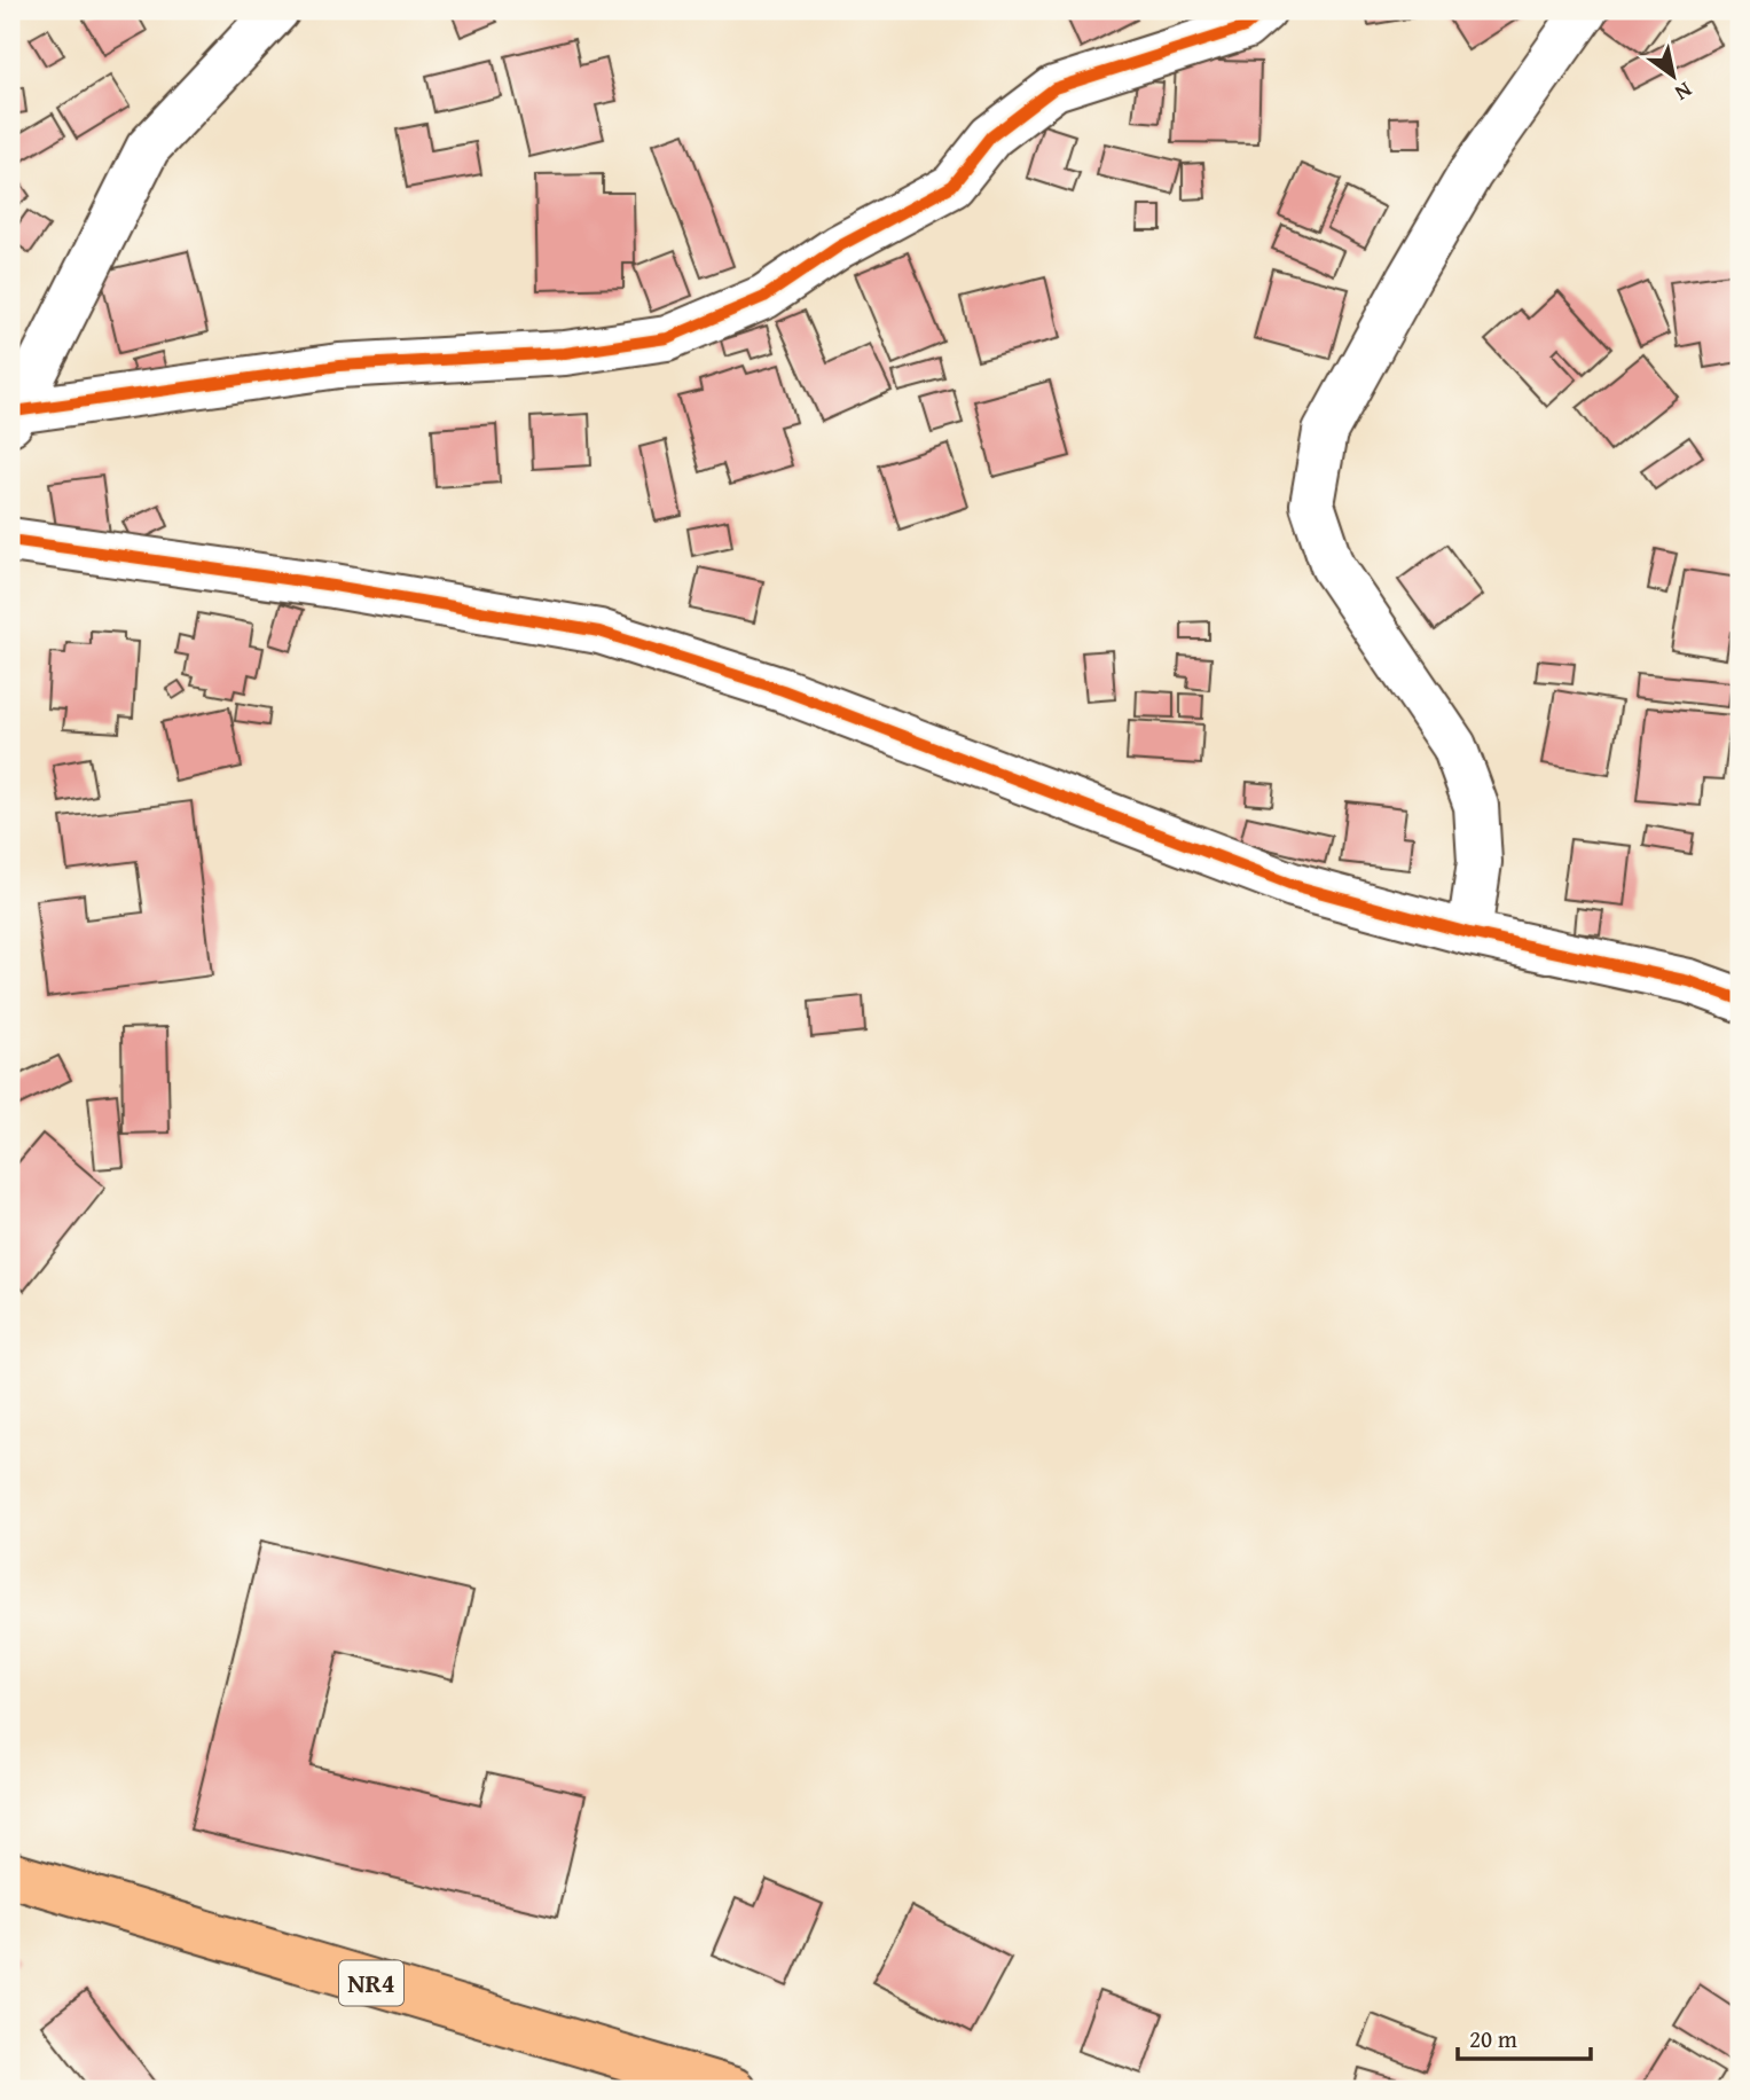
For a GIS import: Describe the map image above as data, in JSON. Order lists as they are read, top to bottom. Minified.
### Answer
{"streets":{"highway":["NR4"]},"scale_bar":"20 m","north":"bottom right"}
